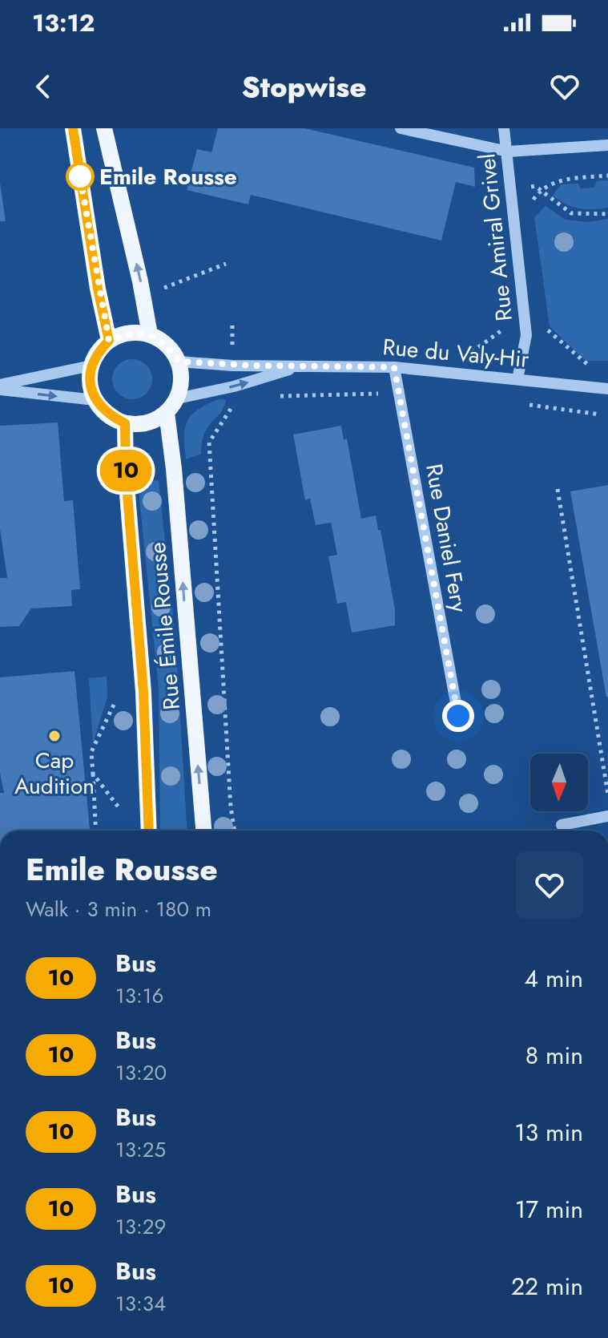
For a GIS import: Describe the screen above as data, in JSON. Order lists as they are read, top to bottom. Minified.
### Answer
{"streets":{"main road":["Rue Émile Rousse"],"street":["Rue Amiral Grivel","Rue du Valy-Hir","Rue Daniel Fery"]},"crossings":[["Rue Amiral Grivel","Rue du Valy-Hir"],["Rue du Valy-Hir","Rue Daniel Fery"],["Rue du Valy-Hir","Rue Émile Rousse"]],"places":["Emile Rousse","Cap Audition"],"lines":["bus line 10"],"north":"bottom","page":{"status":"13:12","header":"Stopwise","on_map":"10","heading":["Emile Rousse","Walk · 3 min · 180 m"],"list":[{"mark":"10","name":"Bus","note":"13:16","value":"4 min"},{"mark":"10","name":"Bus","note":"13:20","value":"8 min"},{"mark":"10","name":"Bus","note":"13:25","value":"13 min"},{"mark":"10","name":"Bus","note":"13:29","value":"17 min"},{"mark":"10","name":"Bus","note":"13:34","value":"22 min"}]}}
